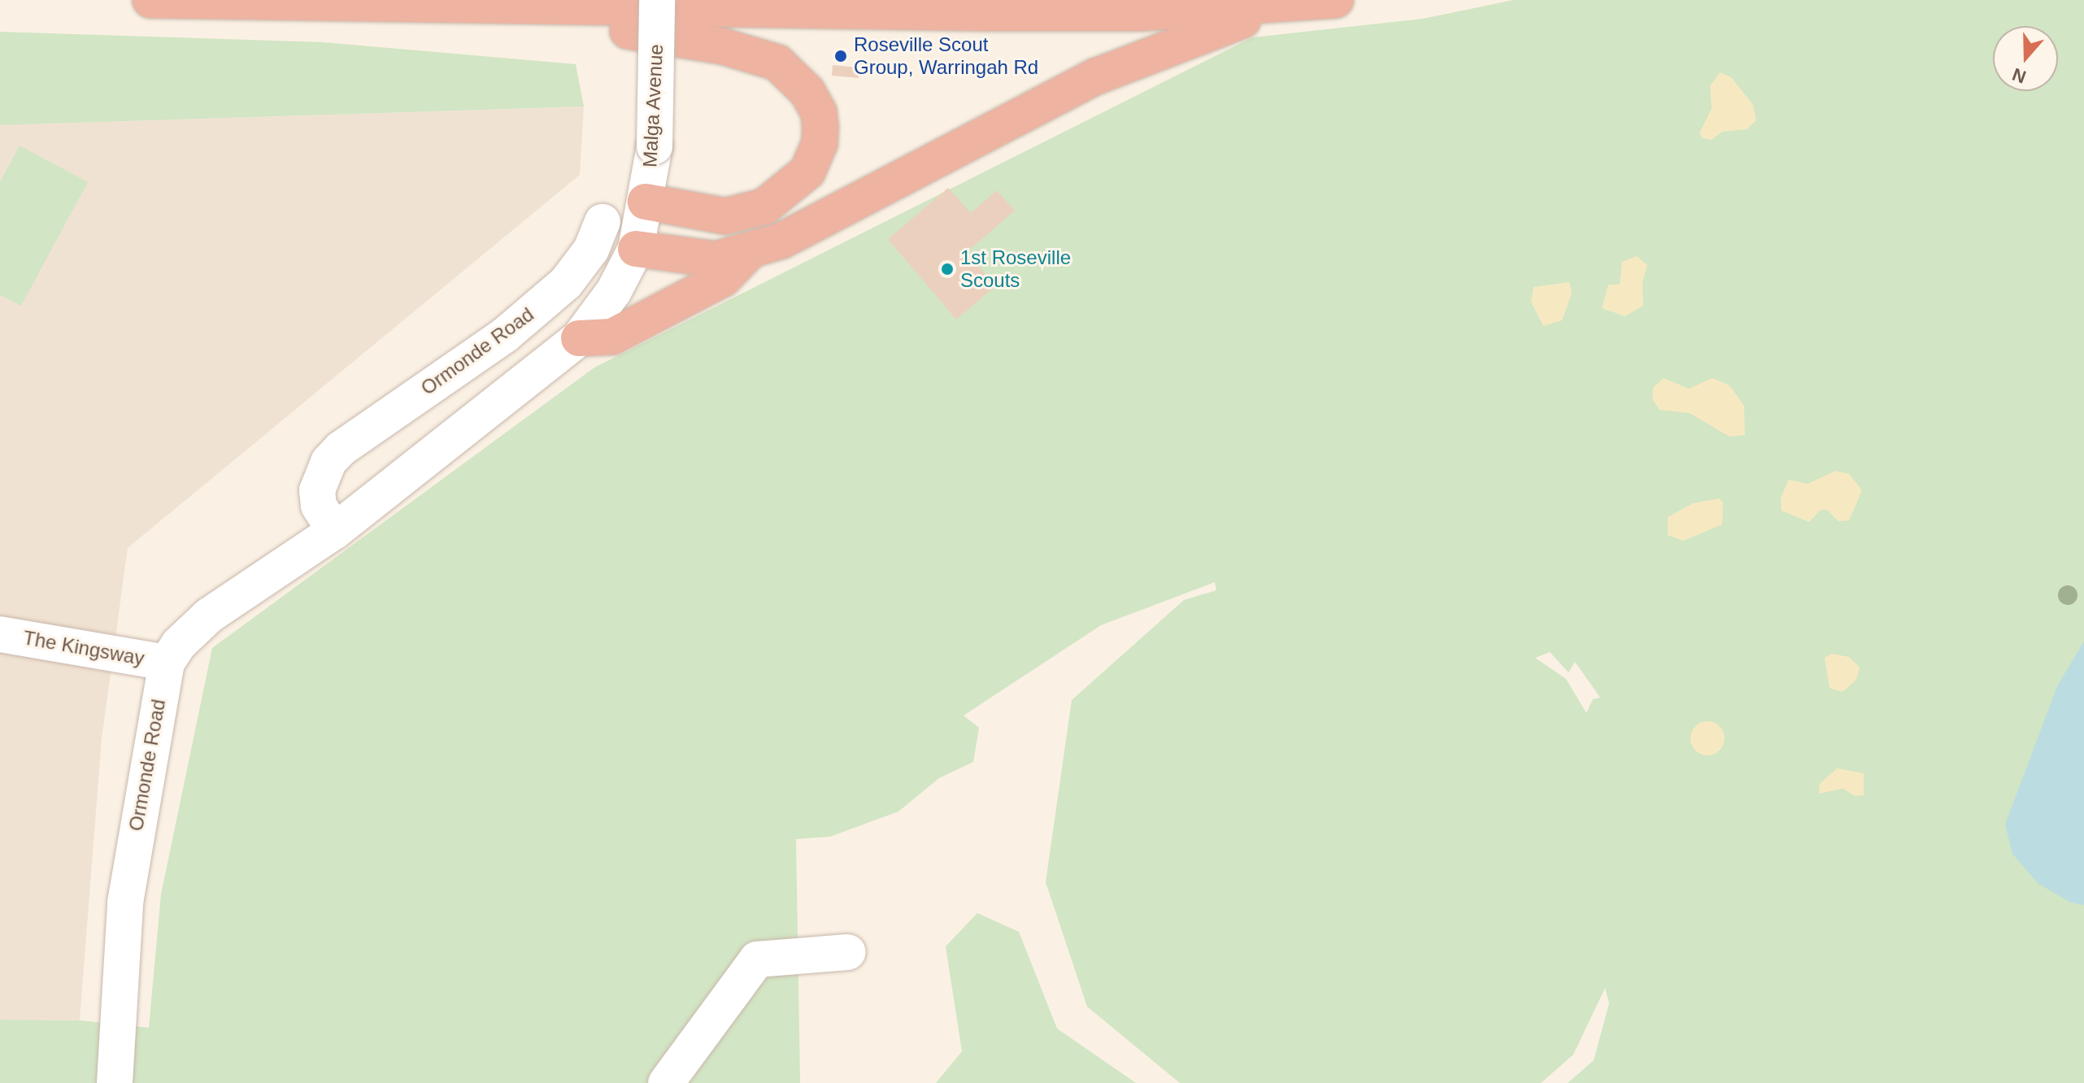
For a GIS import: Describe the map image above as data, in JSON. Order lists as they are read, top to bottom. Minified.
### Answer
{"streets":{"street":["Malga Avenue","Ormonde Road","The Kingsway"]},"crossings":[["Malga Avenue","Ormonde Road"],["Ormonde Road","The Kingsway"]],"places":["Roseville Scout Group, Warringah Rd","1st Roseville Scouts"],"north":"bottom"}
